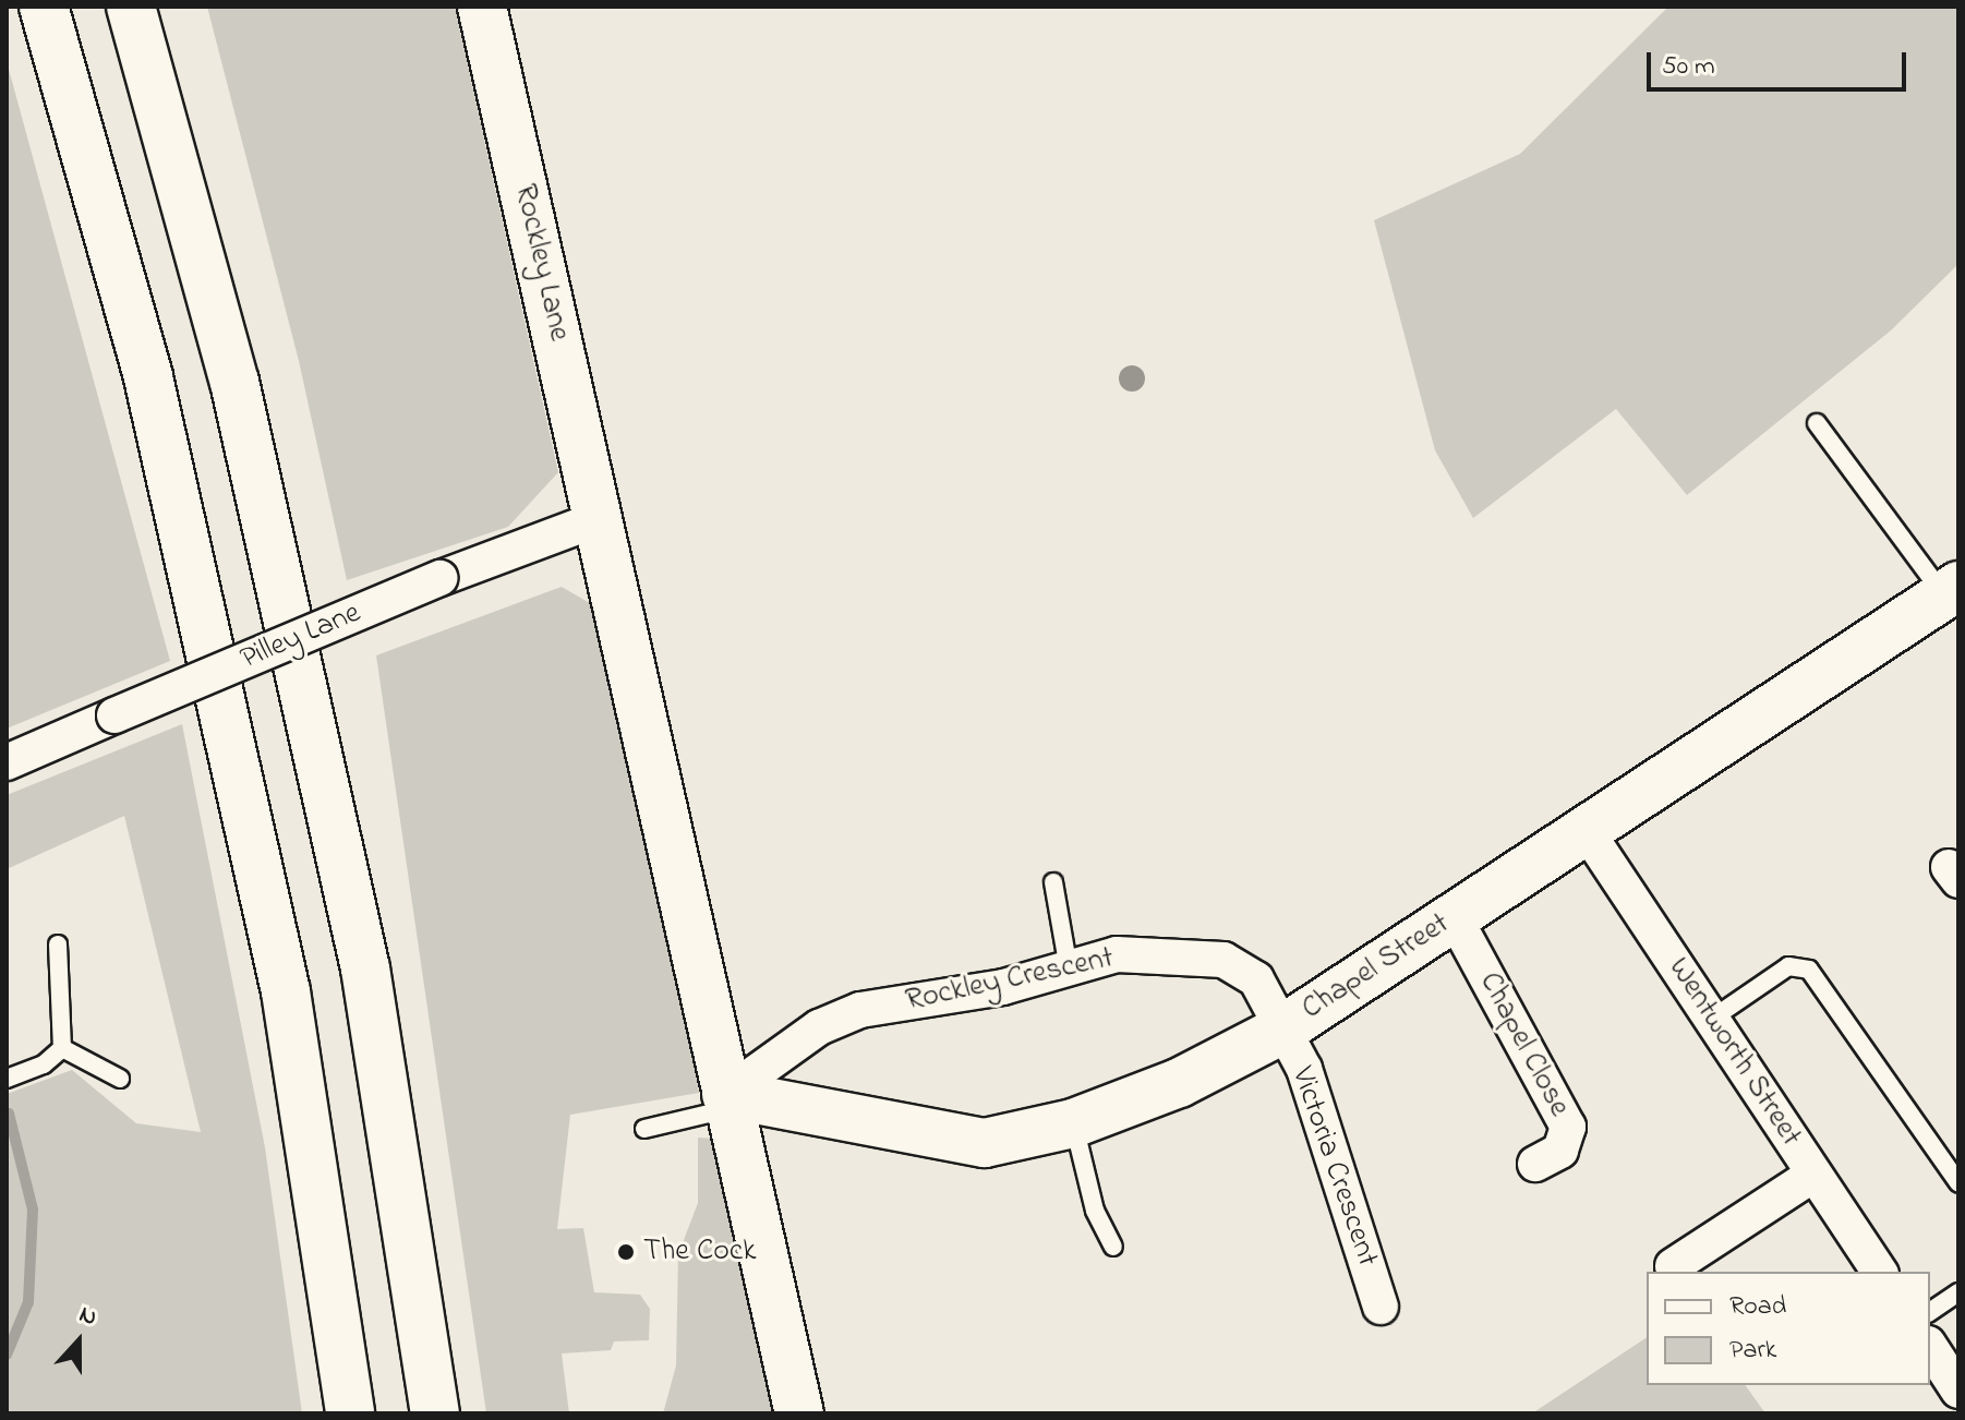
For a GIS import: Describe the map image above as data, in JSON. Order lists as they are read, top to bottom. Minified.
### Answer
{"streets":{"main road":["Rockley Lane","Chapel Street"],"street":["Pilley Lane","Rockley Crescent","Chapel Close","Wentworth Street","Victoria Crescent"]},"crossings":[["Rockley Lane","Pilley Lane"],["Rockley Lane","Chapel Street"],["Rockley Lane","Rockley Crescent"],["Chapel Street","Rockley Crescent"],["Chapel Street","Chapel Close"],["Chapel Street","Wentworth Street"],["Chapel Street","Victoria Crescent"],["Rockley Crescent","Victoria Crescent"]],"places":["The Cock"],"legend":["Road","Park"],"scale_bar":"50 m","north":"top"}
